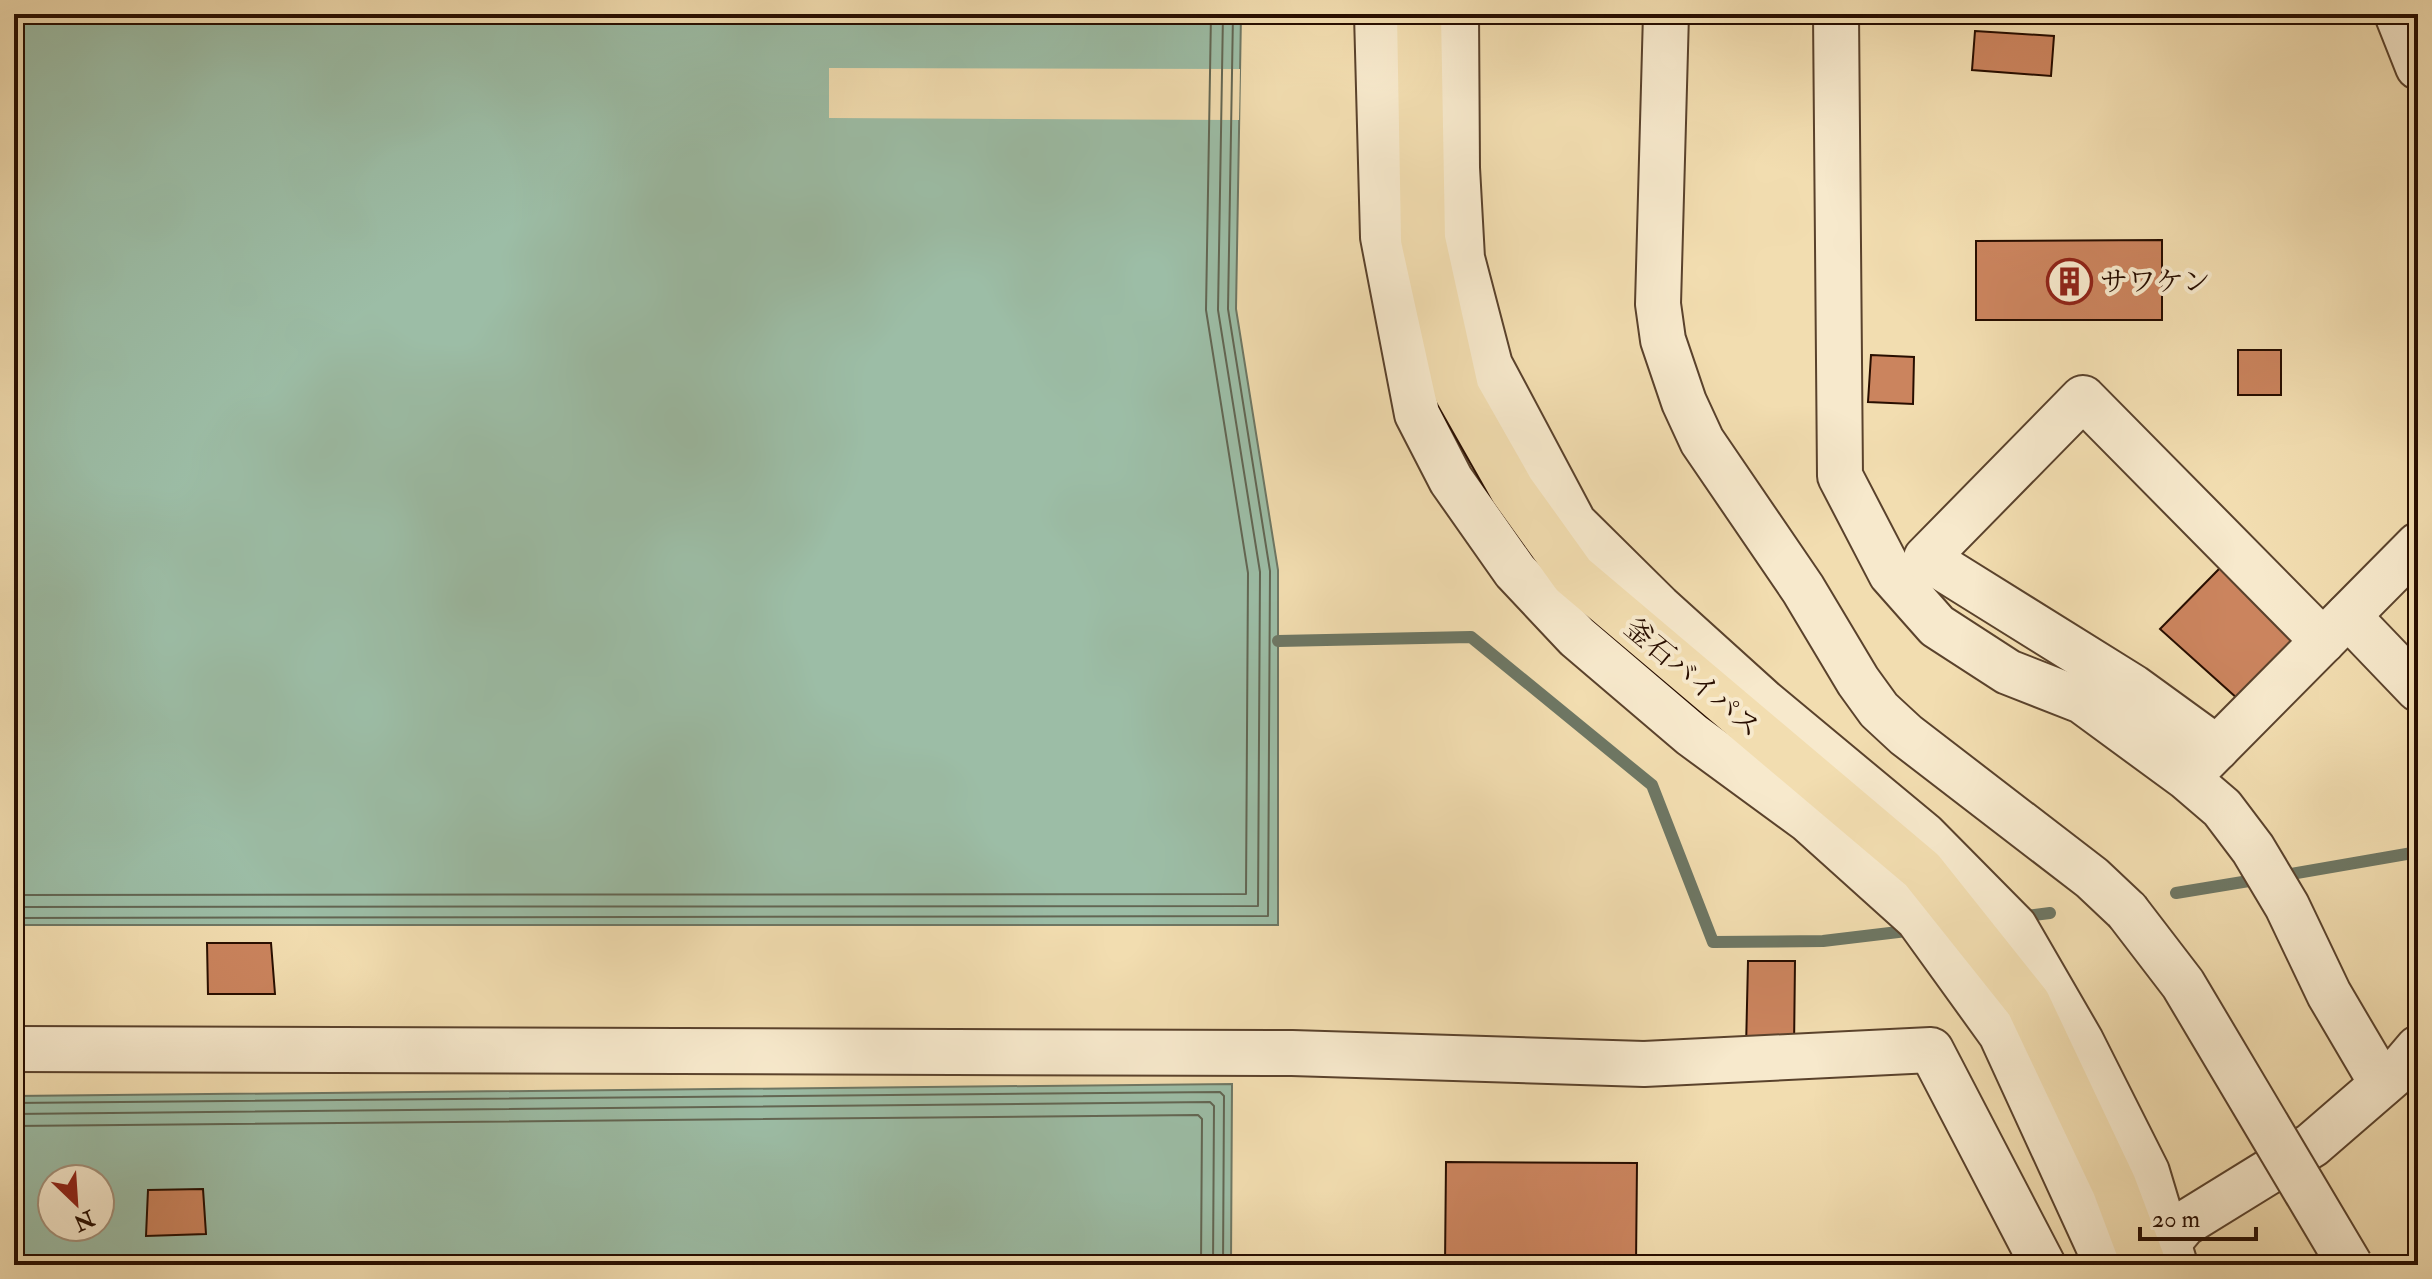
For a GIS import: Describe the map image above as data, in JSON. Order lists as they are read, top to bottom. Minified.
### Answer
{"streets":{"highway":["釜石バイパス"]},"places":{"building":["サワケン"]},"scale_bar":"20 m","north":"bottom right"}
